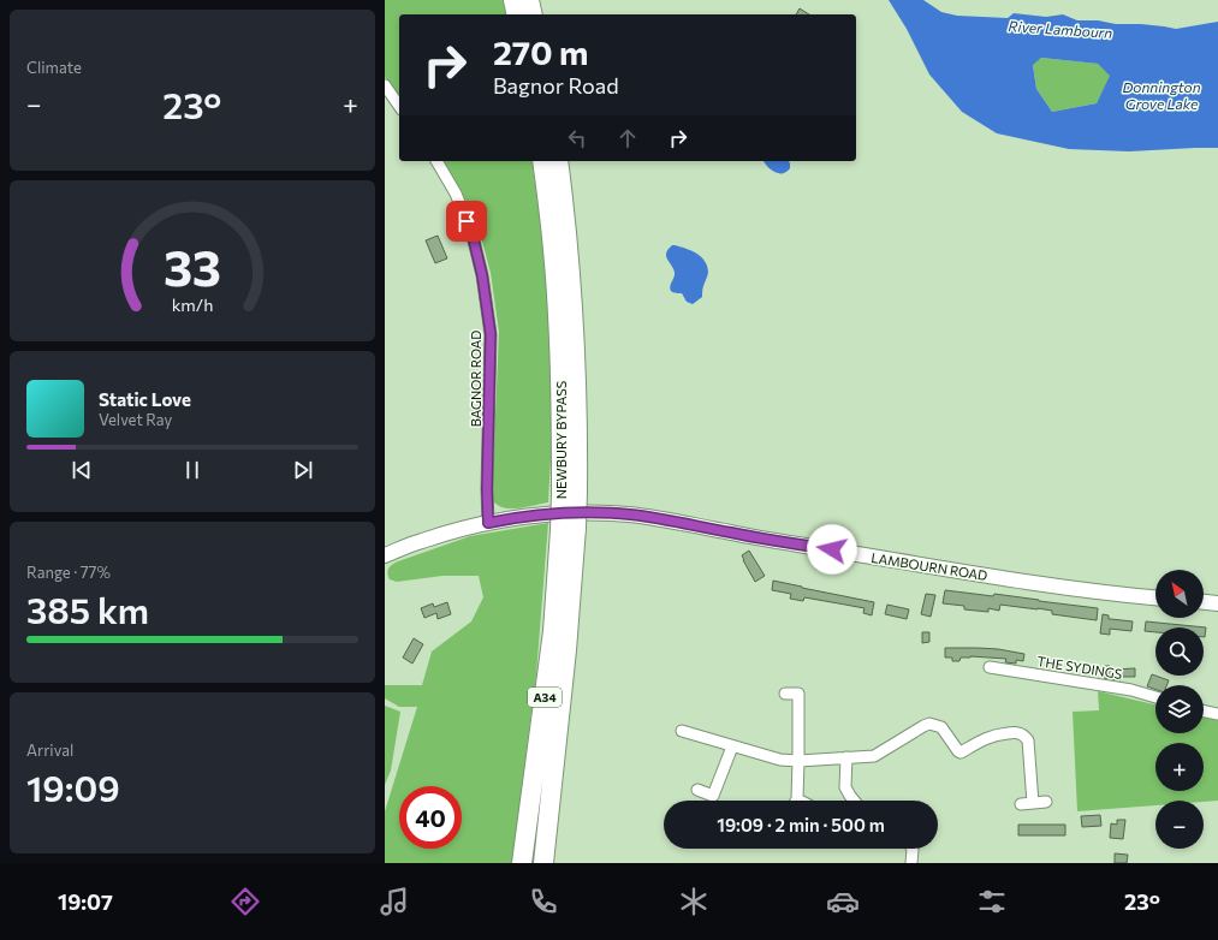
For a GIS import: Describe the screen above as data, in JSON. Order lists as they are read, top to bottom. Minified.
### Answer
{"streets":{"highway":["NEWBURY BYPASS","A34"],"street":["BAGNOR ROAD","LAMBOURN ROAD","THE SYDINGS"]},"crossings":[["BAGNOR ROAD","LAMBOURN ROAD"]],"water":["River Lambourn","Donnington Grove Lake"],"north":"top left","page":{"tile":["Climate",["Range · 77%","385 km"],["Arrival","19:09"]],"turn":["270 m","Bagnor Road"],"heat":["−","23°","+"],"song":["Static Love","Velvet Ray"],"map_buttons":["+","−"],"limit":"40","trip":"19:09 · 2 min · 500 m","tabs":["19:07","23°"],"gauge":["33","km/h"]}}
